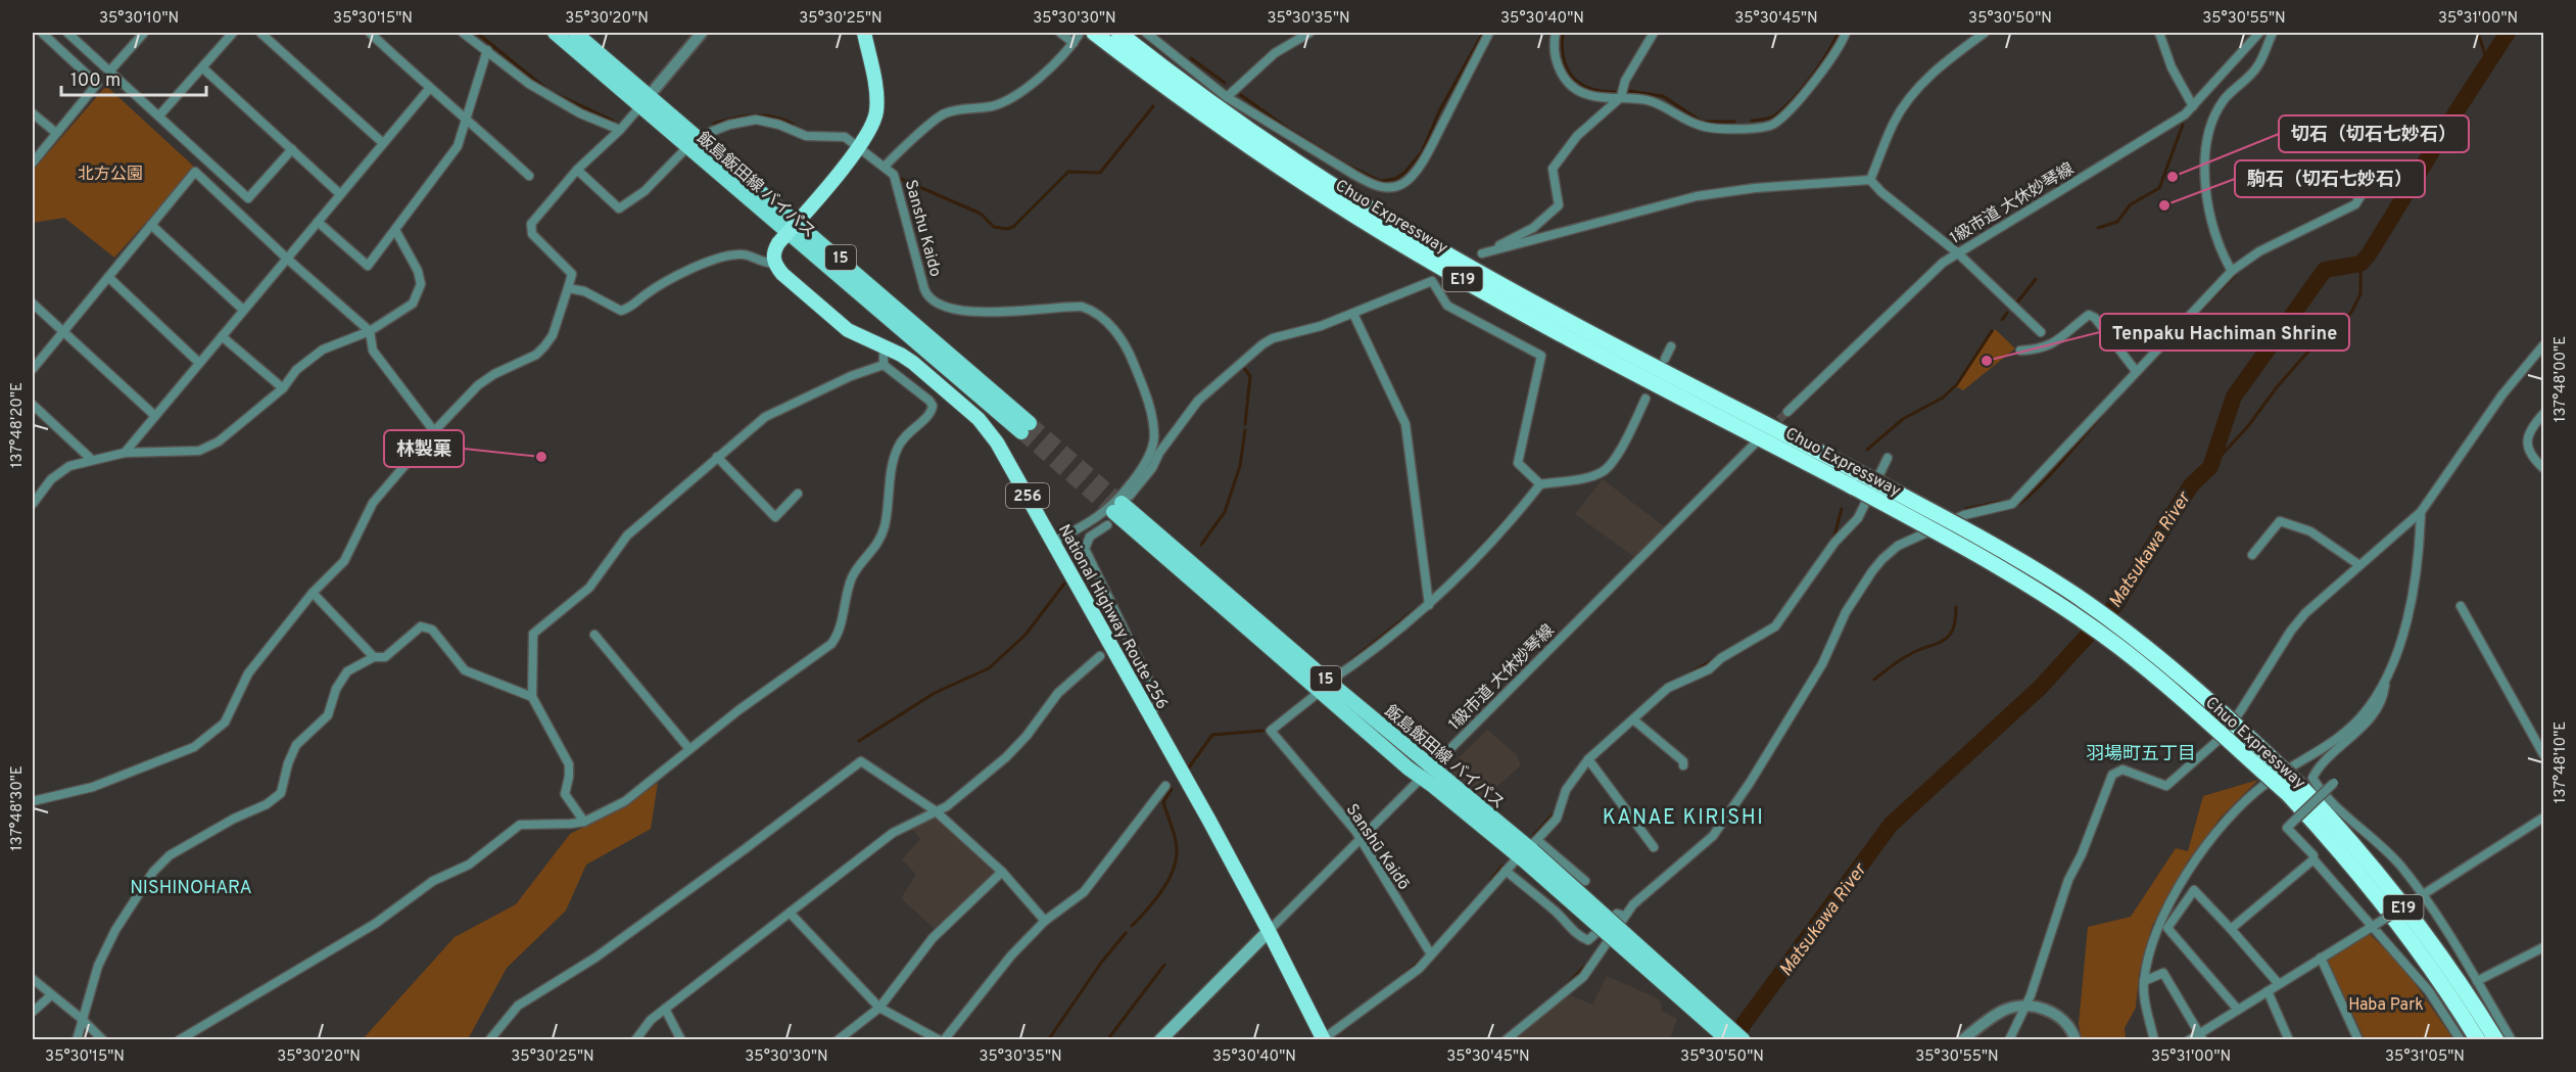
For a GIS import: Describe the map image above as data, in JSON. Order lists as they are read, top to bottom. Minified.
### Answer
{"streets":{"highway":["Chuo Expressway","E19","256","National Highway Route 256"],"main road":["飯島飯田線 バイパス","15"],"street":["1級市道 大休妙琴線","Sanshu Kaido","Sanshū Kaidō"]},"crossings":[["飯島飯田線 バイパス","1級市道 大休妙琴線"],["1級市道 大休妙琴線","National Highway Route 256"],["1級市道 大休妙琴線","Sanshū Kaidō"],["Sanshu Kaido","National Highway Route 256"]],"districts":["羽場町五丁目","KANAE KIRISHI","NISHINOHARA"],"water":["Matsukawa River"],"parks":["北方公園","Haba Park"],"places":["切石（切石七妙石）","駒石（切石七妙石）","Tenpaku Hachiman Shrine","林製菓"],"scale_bar":"100 m","coordinates":["35°30'10\"N","35°30'15\"N","35°30'20\"N","35°30'25\"N","35°30'30\"N","35°30'35\"N","35°30'40\"N","35°30'45\"N","35°30'50\"N","35°30'55\"N","35°31'00\"N","137°48'00\"E","137°48'20\"E","137°48'10\"E","137°48'30\"E","35°31'05\"N"]}
